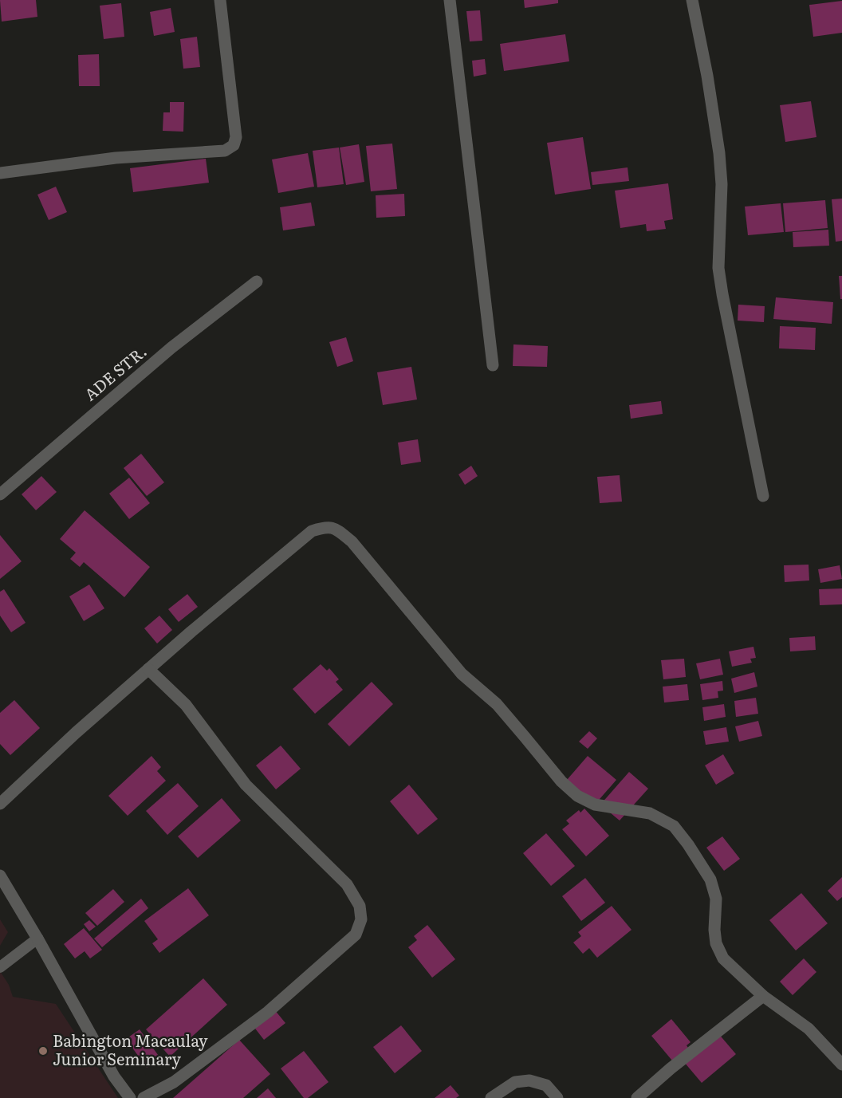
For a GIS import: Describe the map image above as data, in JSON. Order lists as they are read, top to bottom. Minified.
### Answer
{"streets":{"street":["ADE STR."]},"places":["Babington Macaulay Junior Seminary"]}
